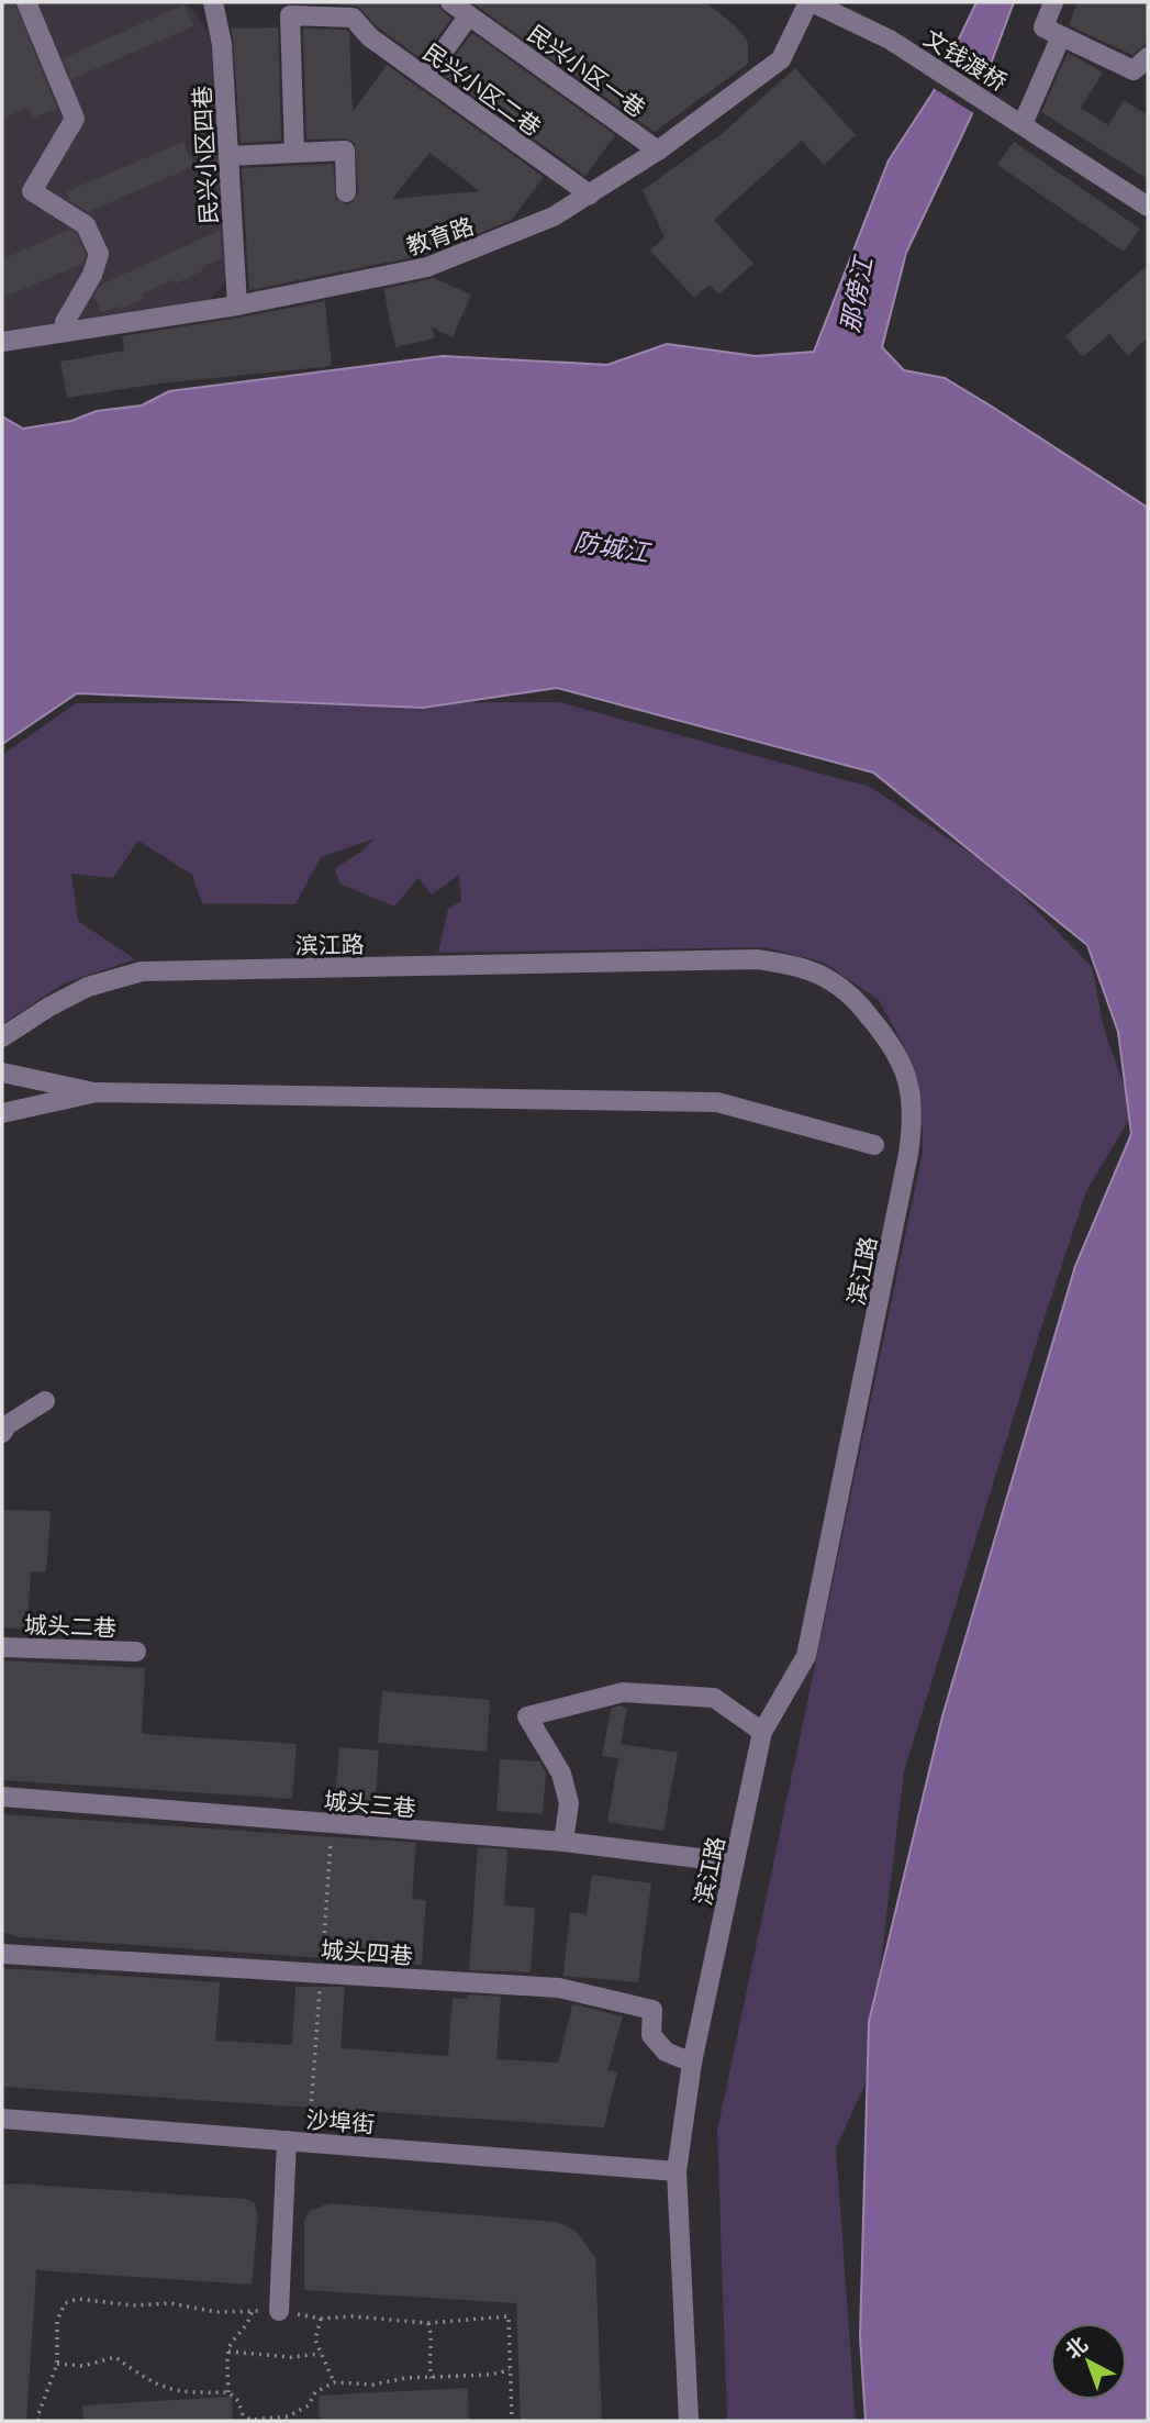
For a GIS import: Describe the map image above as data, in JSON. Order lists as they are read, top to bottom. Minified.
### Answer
{"streets":{"street":["文钱渡桥","民兴小区一巷","民兴小区二巷","民兴小区四巷","教育路","滨江路","城头二巷","城头三巷","城头四巷","沙埠街"]},"crossings":[["文钱渡桥","教育路"],["民兴小区一巷","教育路"],["民兴小区二巷","教育路"],["民兴小区四巷","教育路"],["滨江路","城头三巷"],["滨江路","城头四巷"],["滨江路","沙埠街"]],"water":["那傍江","防城江"],"north":"top left"}
